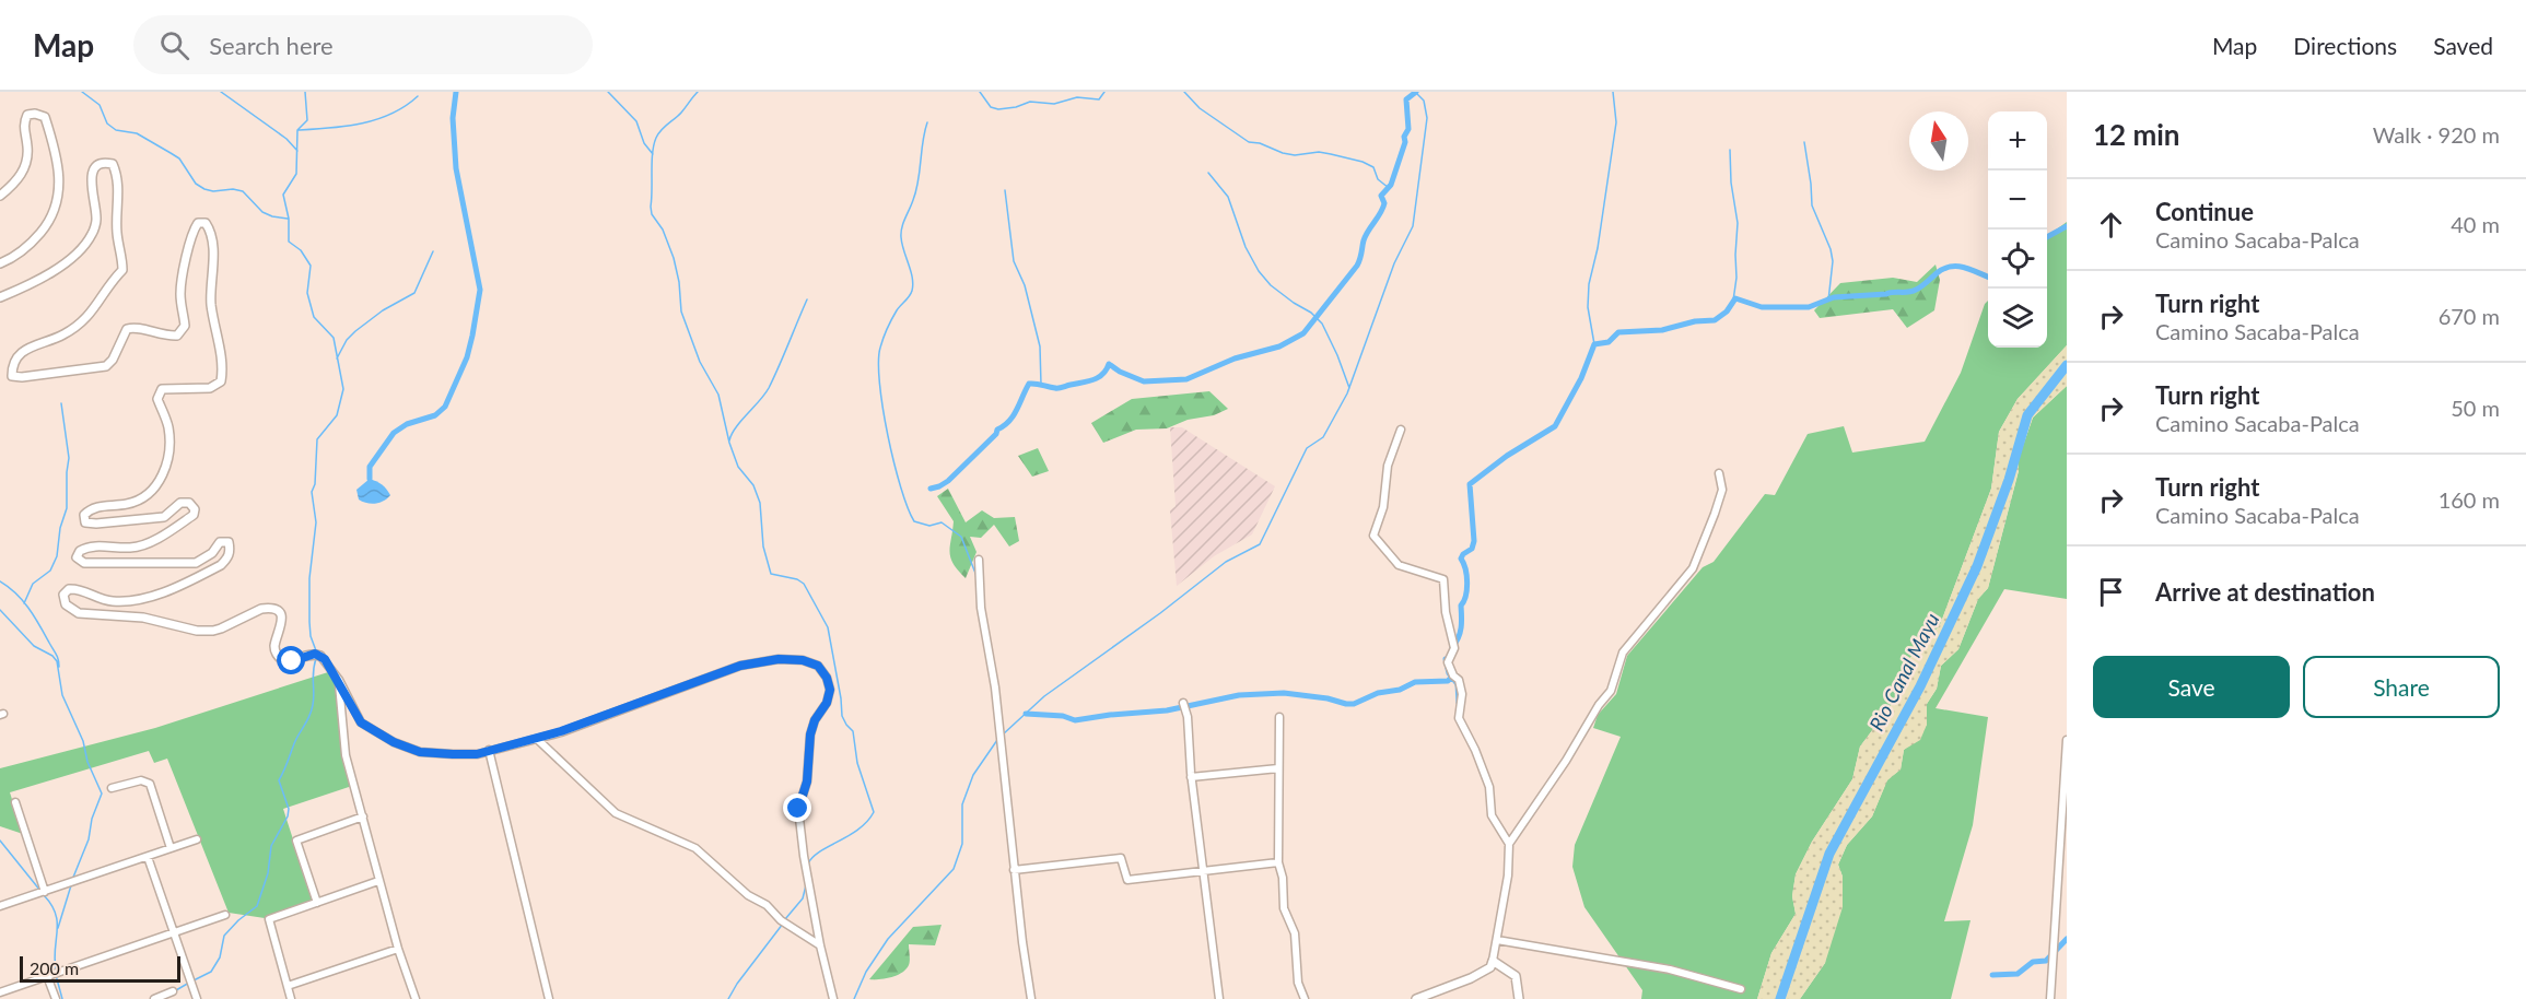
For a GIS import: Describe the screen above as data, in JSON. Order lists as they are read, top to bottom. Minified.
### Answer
{"water":["Rio Canal Mayu"],"scale_bar":"200 m","north":"top","page":{"header":"Map","search":"Search here","nav":["Map","Directions","Saved"],"heading":["12 min","Walk · 920 m"],"map_buttons":["+","−"],"list":[["Continue","Camino Sacaba-Palca","40 m"],["Turn right","Camino Sacaba-Palca","670 m"],["Turn right","Camino Sacaba-Palca","50 m"],["Turn right","Camino Sacaba-Palca","160 m"],"Arrive at destination"],"buttons":["Save","Share"],"scale":"200 m"}}
